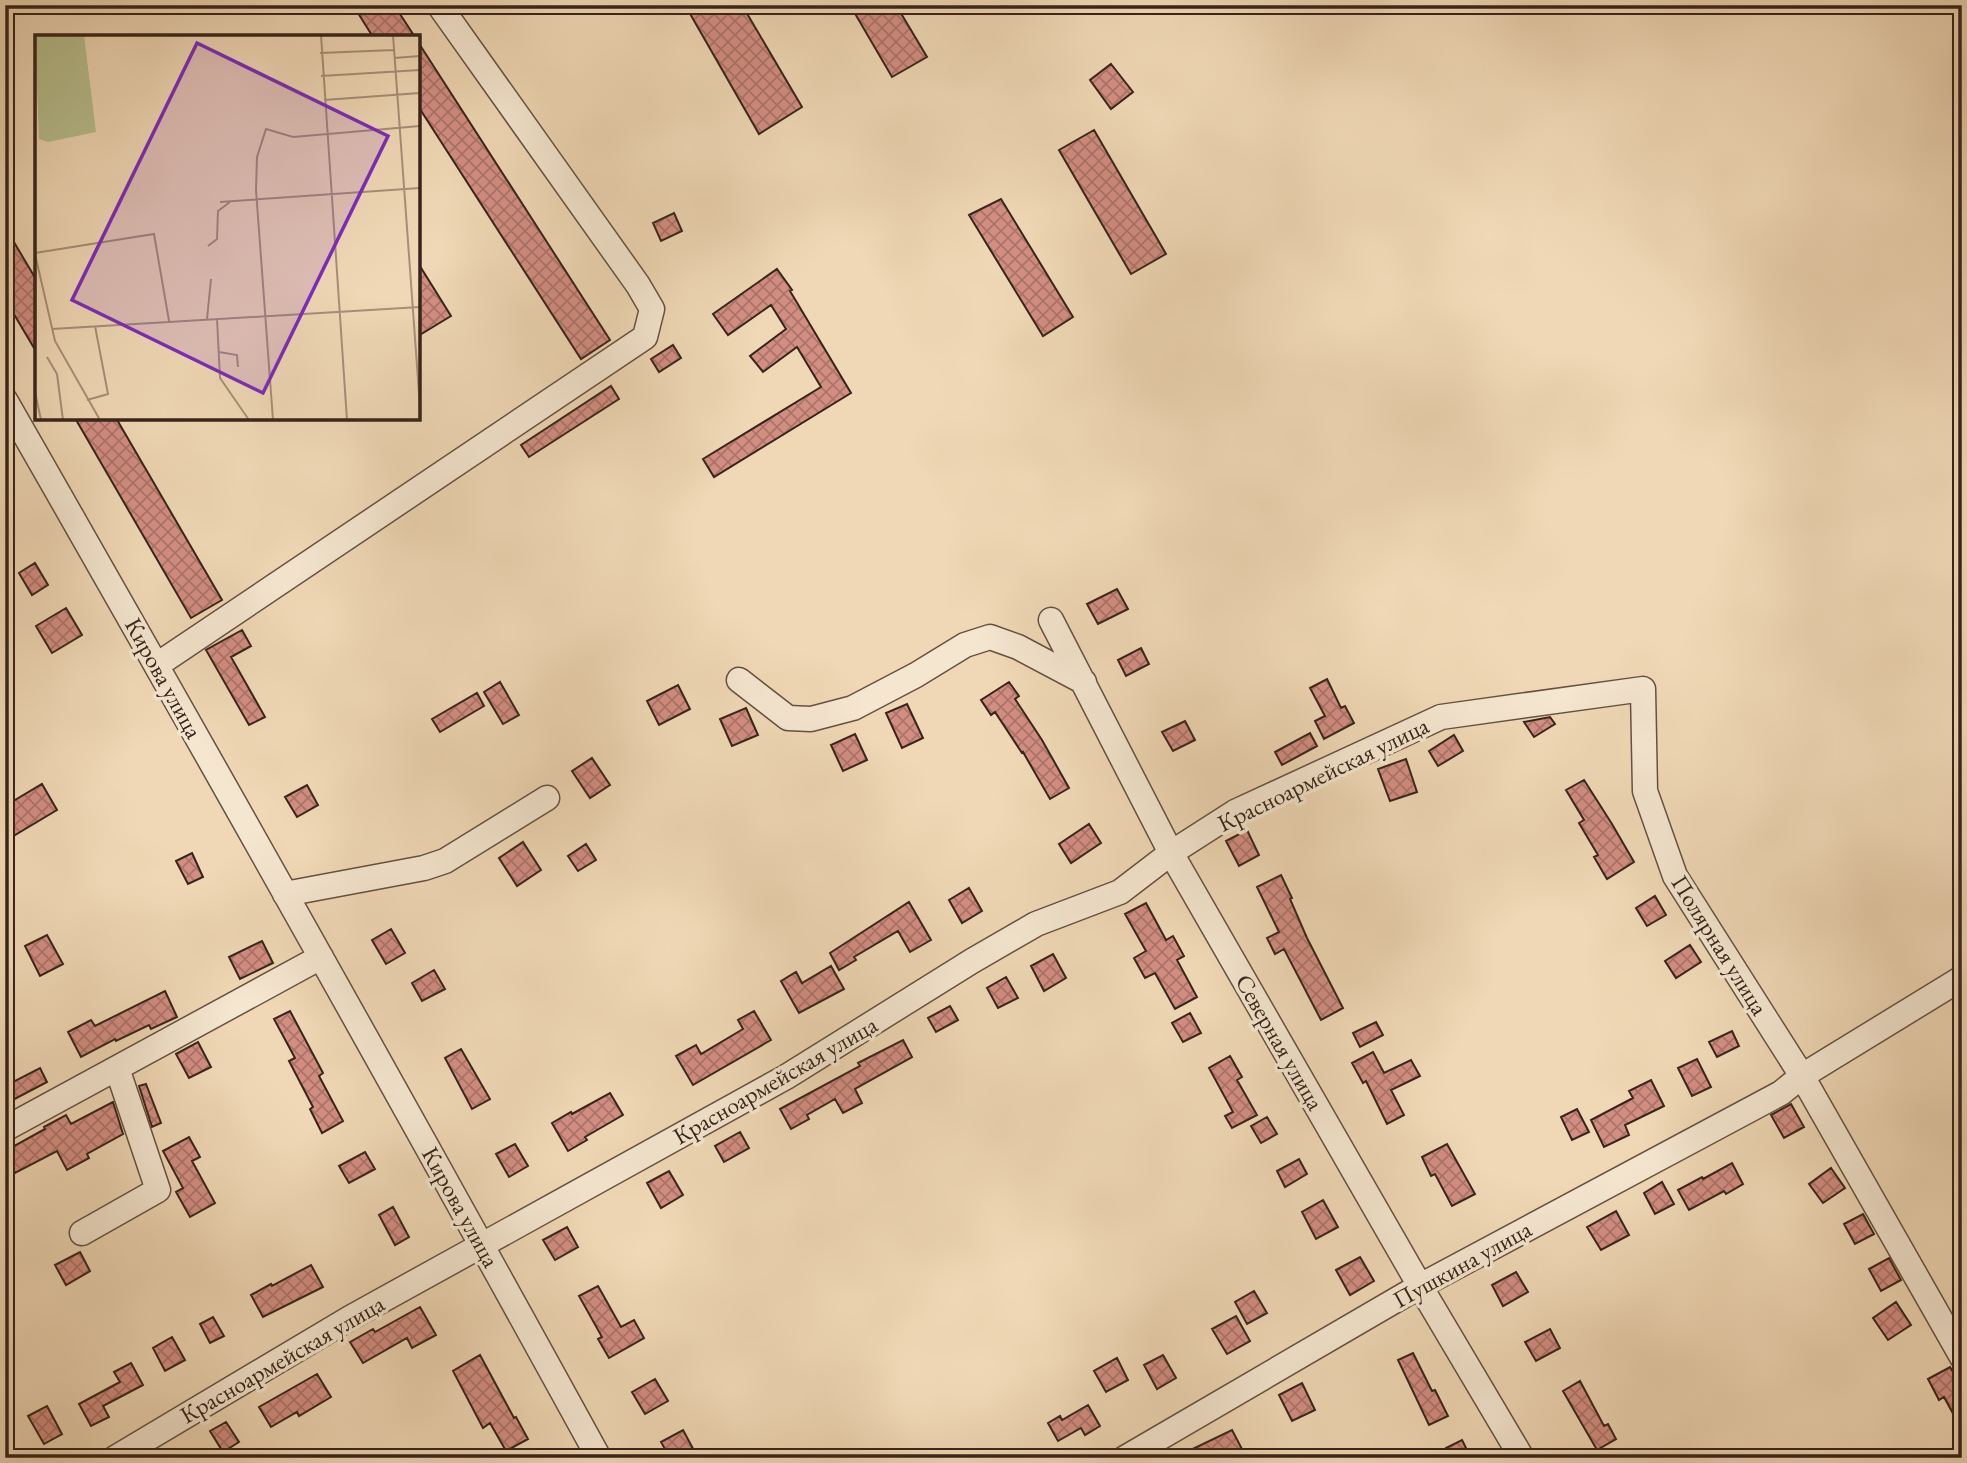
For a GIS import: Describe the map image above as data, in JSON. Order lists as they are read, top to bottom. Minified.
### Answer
{"streets":{"street":["Кирова улица","Красноармейская улица","Полярная улица","Северная улица","Пушкина улица"]},"crossings":[["Кирова улица","Красноармейская улица"],["Красноармейская улица","Полярная улица"],["Красноармейская улица","Северная улица"],["Полярная улица","Пушкина улица"],["Северная улица","Пушкина улица"]]}
